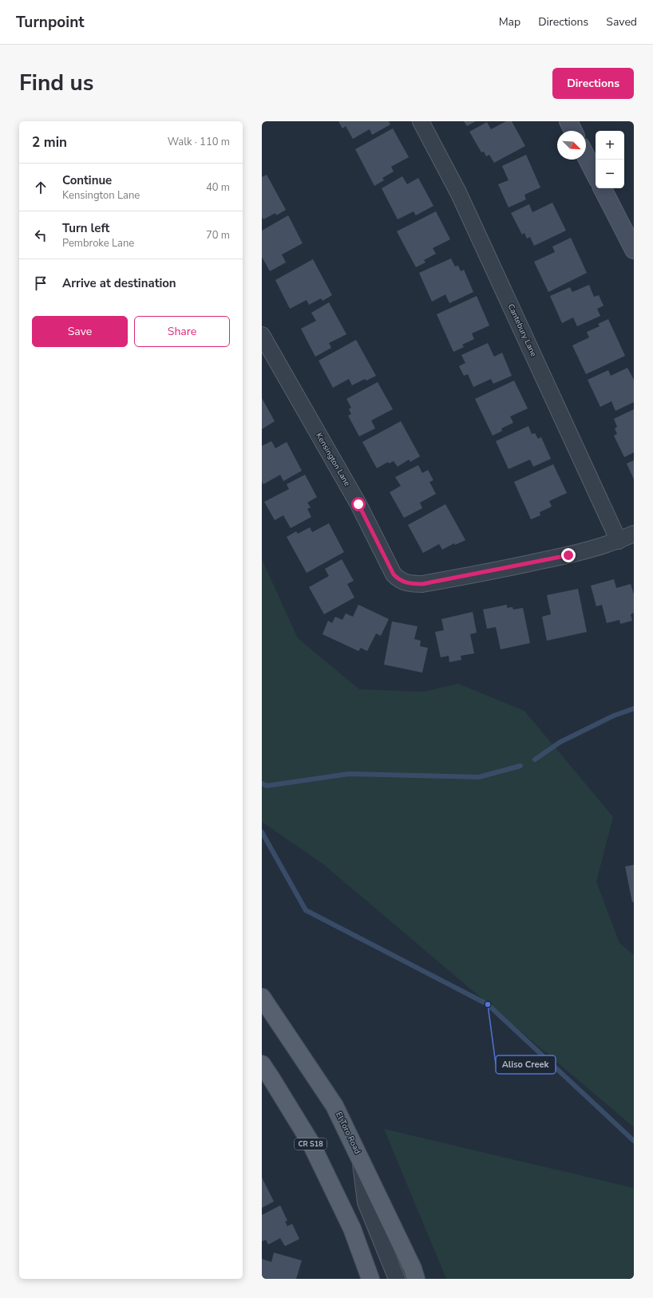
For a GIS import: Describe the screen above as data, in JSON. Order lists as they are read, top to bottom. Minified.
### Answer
{"streets":{"main road":["El Toro Road","CR S18"],"street":["Cantebury Lane","Kensington Lane"]},"crossings":[["Cantebury Lane","Kensington Lane"]],"places":["Aliso Creek"],"north":"bottom right","page":{"header":"Turnpoint","nav":["Map","Directions","Saved"],"title":"Find us","buttons":["Directions",["Save","Share"]],"heading":["2 min","Walk · 110 m"],"map_buttons":["+","−"],"list":[["Continue","Kensington Lane","40 m"],["Turn left","Pembroke Lane","70 m"],"Arrive at destination"]}}
